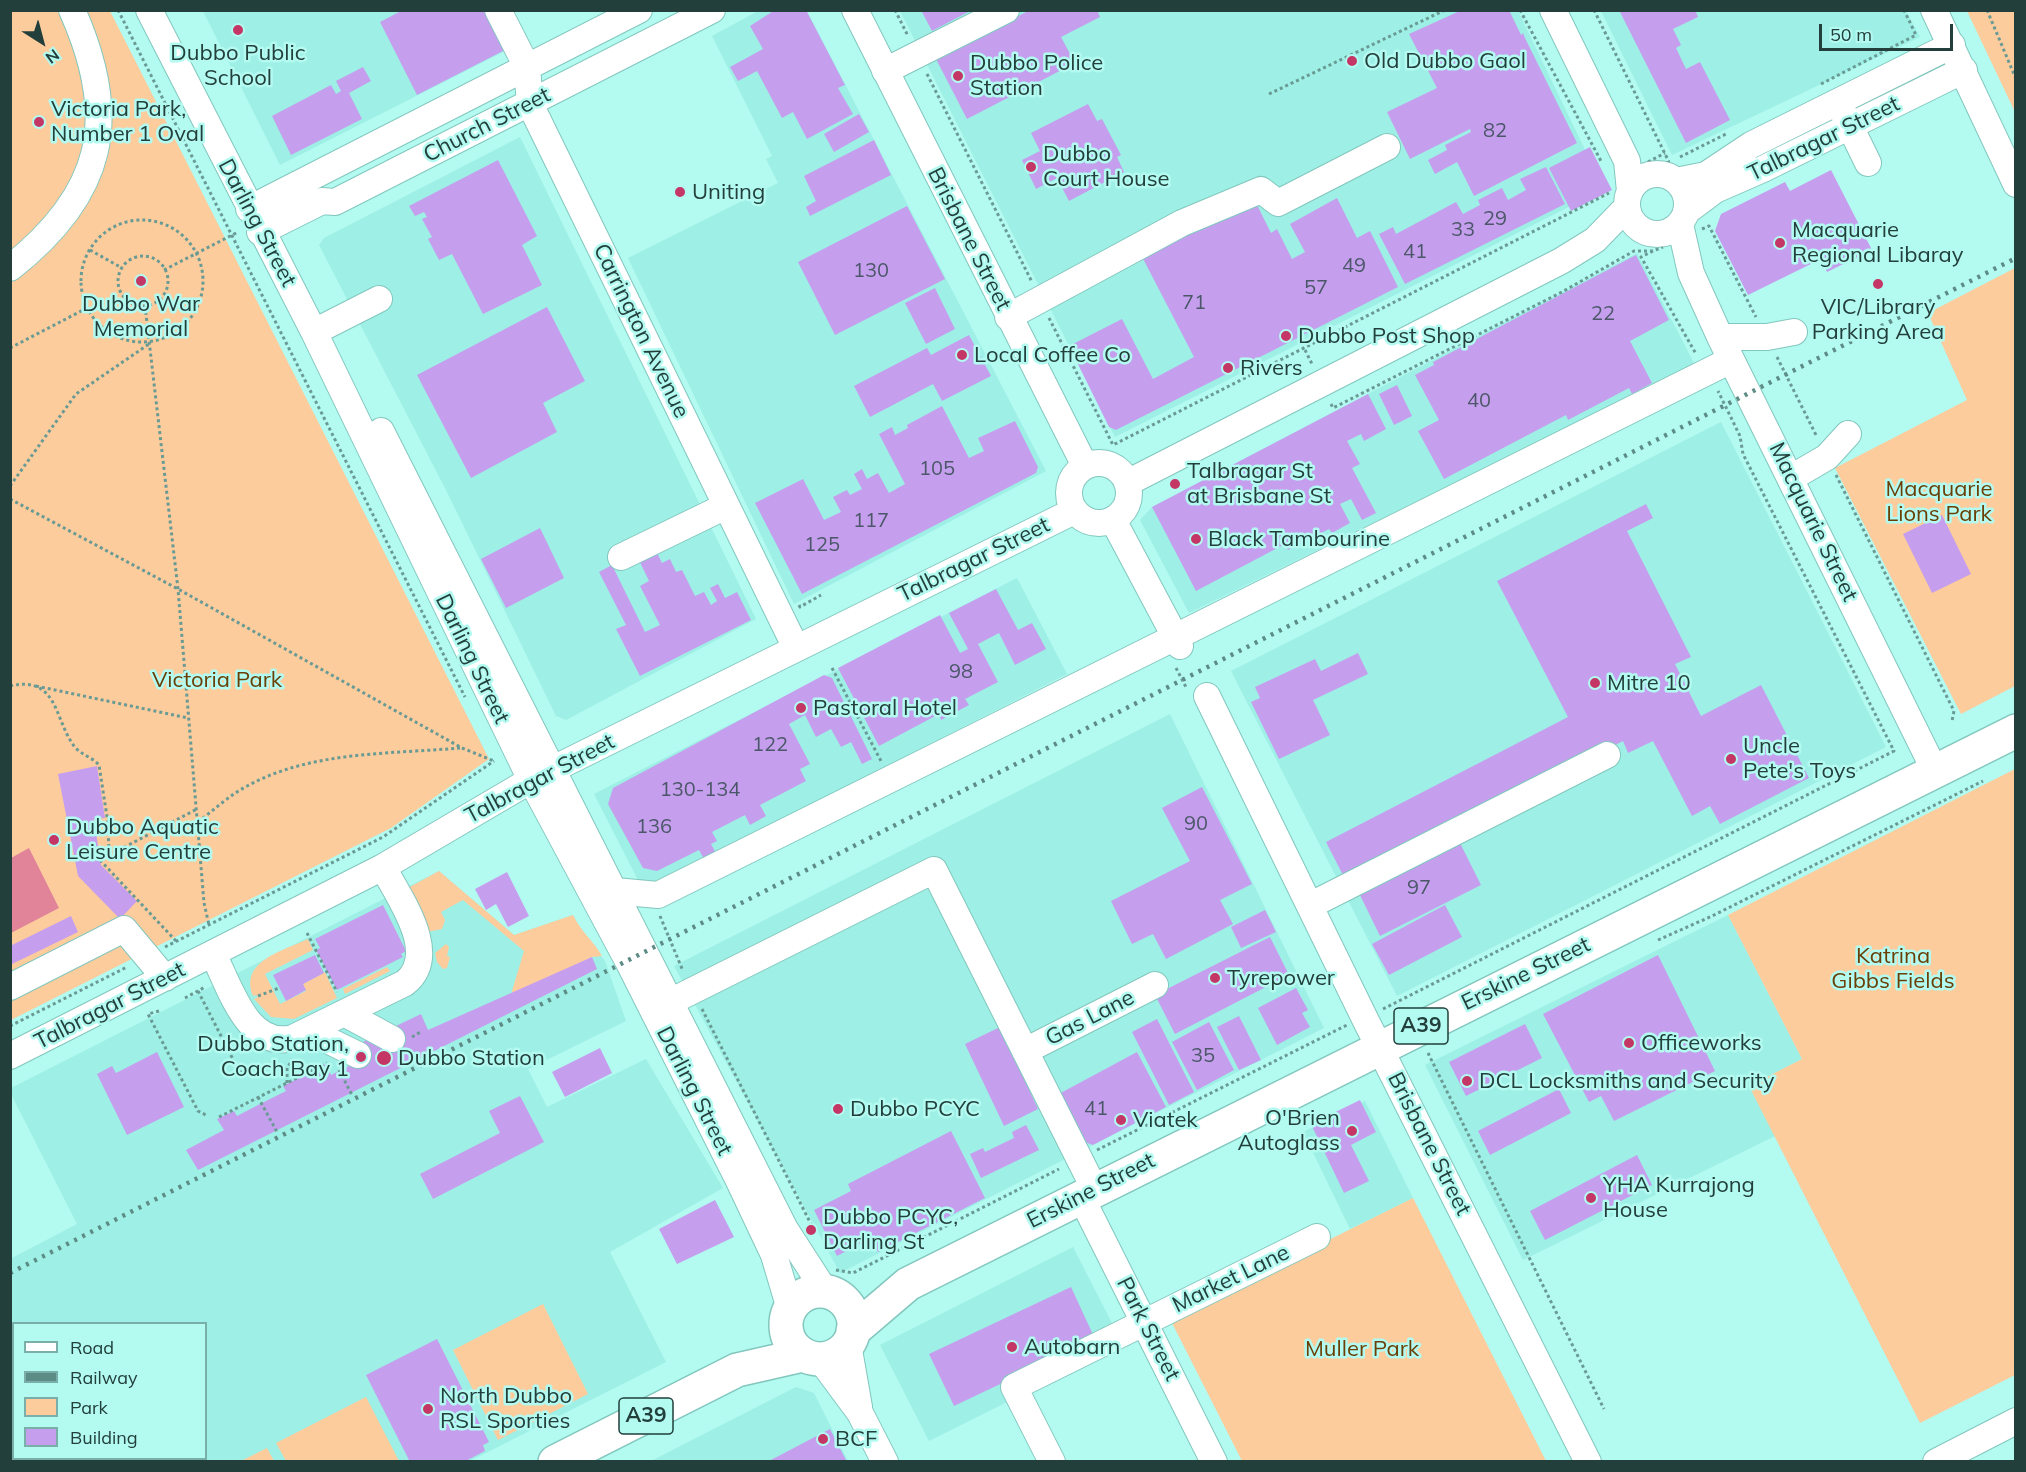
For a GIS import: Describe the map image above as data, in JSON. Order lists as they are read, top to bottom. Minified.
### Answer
{"streets":{"highway":["Erskine Street","A39"],"street":["Church Street","Talbragar Street","Darling Street","Brisbane Street","Carrington Avenue","Macquarie Street","Gas Lane","Market Lane","Park Street"]},"crossings":[["Church Street","Darling Street"],["Church Street","Carrington Avenue"],["Talbragar Street","Darling Street"],["Talbragar Street","Brisbane Street"],["Talbragar Street","Carrington Avenue"],["Talbragar Street","Macquarie Street"],["Darling Street","Erskine Street"],["Darling Street","A39"],["Darling Street","Park Street"],["Brisbane Street","Erskine Street"],["Macquarie Street","Erskine Street"],["Erskine Street","A39"],["Erskine Street","Park Street"],["Gas Lane","Park Street"],["Market Lane","Park Street"]],"parks":["Macquarie Lions Park","Victoria Park","Katrina Gibbs Fields","Muller Park"],"places":["Dubbo Public School","Old Dubbo Gaol","Dubbo Police Station","Victoria Park, Number 1 Oval","Dubbo Court House","Uniting","Macquarie Regional Libaray","Dubbo War Memorial","VIC/Library Parking Area","Dubbo Post Shop","Local Coffee Co","Rivers","Talbragar St at Brisbane St","Black Tambourine","Mitre 10","Pastoral Hotel","Uncle Pete's Toys","Dubbo Aquatic Leisure Centre","Tyrepower","Officeworks","Dubbo Station, Coach Bay 1","Dubbo Station","DCL Locksmiths and Security","Dubbo PCYC","Viatek","O'Brien Autoglass","YHA Kurrajong House","Dubbo PCYC, Darling St","Autobarn","North Dubbo RSL Sporties","BCF"],"house_numbers":["82","29","33","41","49","130","57","71","22","40","105","117","125","98","122","130-134","90","136","97","35","41"],"legend":["Road","Railway","Park","Building"],"scale_bar":"50 m","north":"bottom right"}
